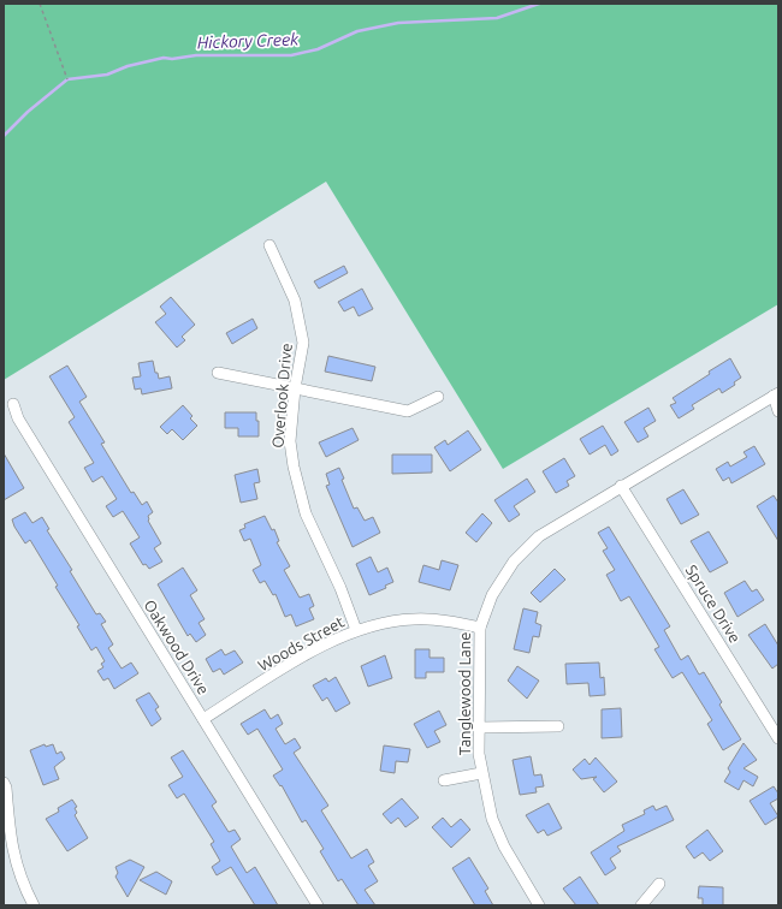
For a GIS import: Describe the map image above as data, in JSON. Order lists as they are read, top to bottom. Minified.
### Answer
{"streets":{"street":["Overlook Drive","Spruce Drive","Woods Street","Oakwood Drive","Tanglewood Lane"]},"crossings":[["Overlook Drive","Woods Street"],["Spruce Drive","Tanglewood Lane"],["Woods Street","Oakwood Drive"],["Woods Street","Tanglewood Lane"]],"water":["Hickory Creek"]}
